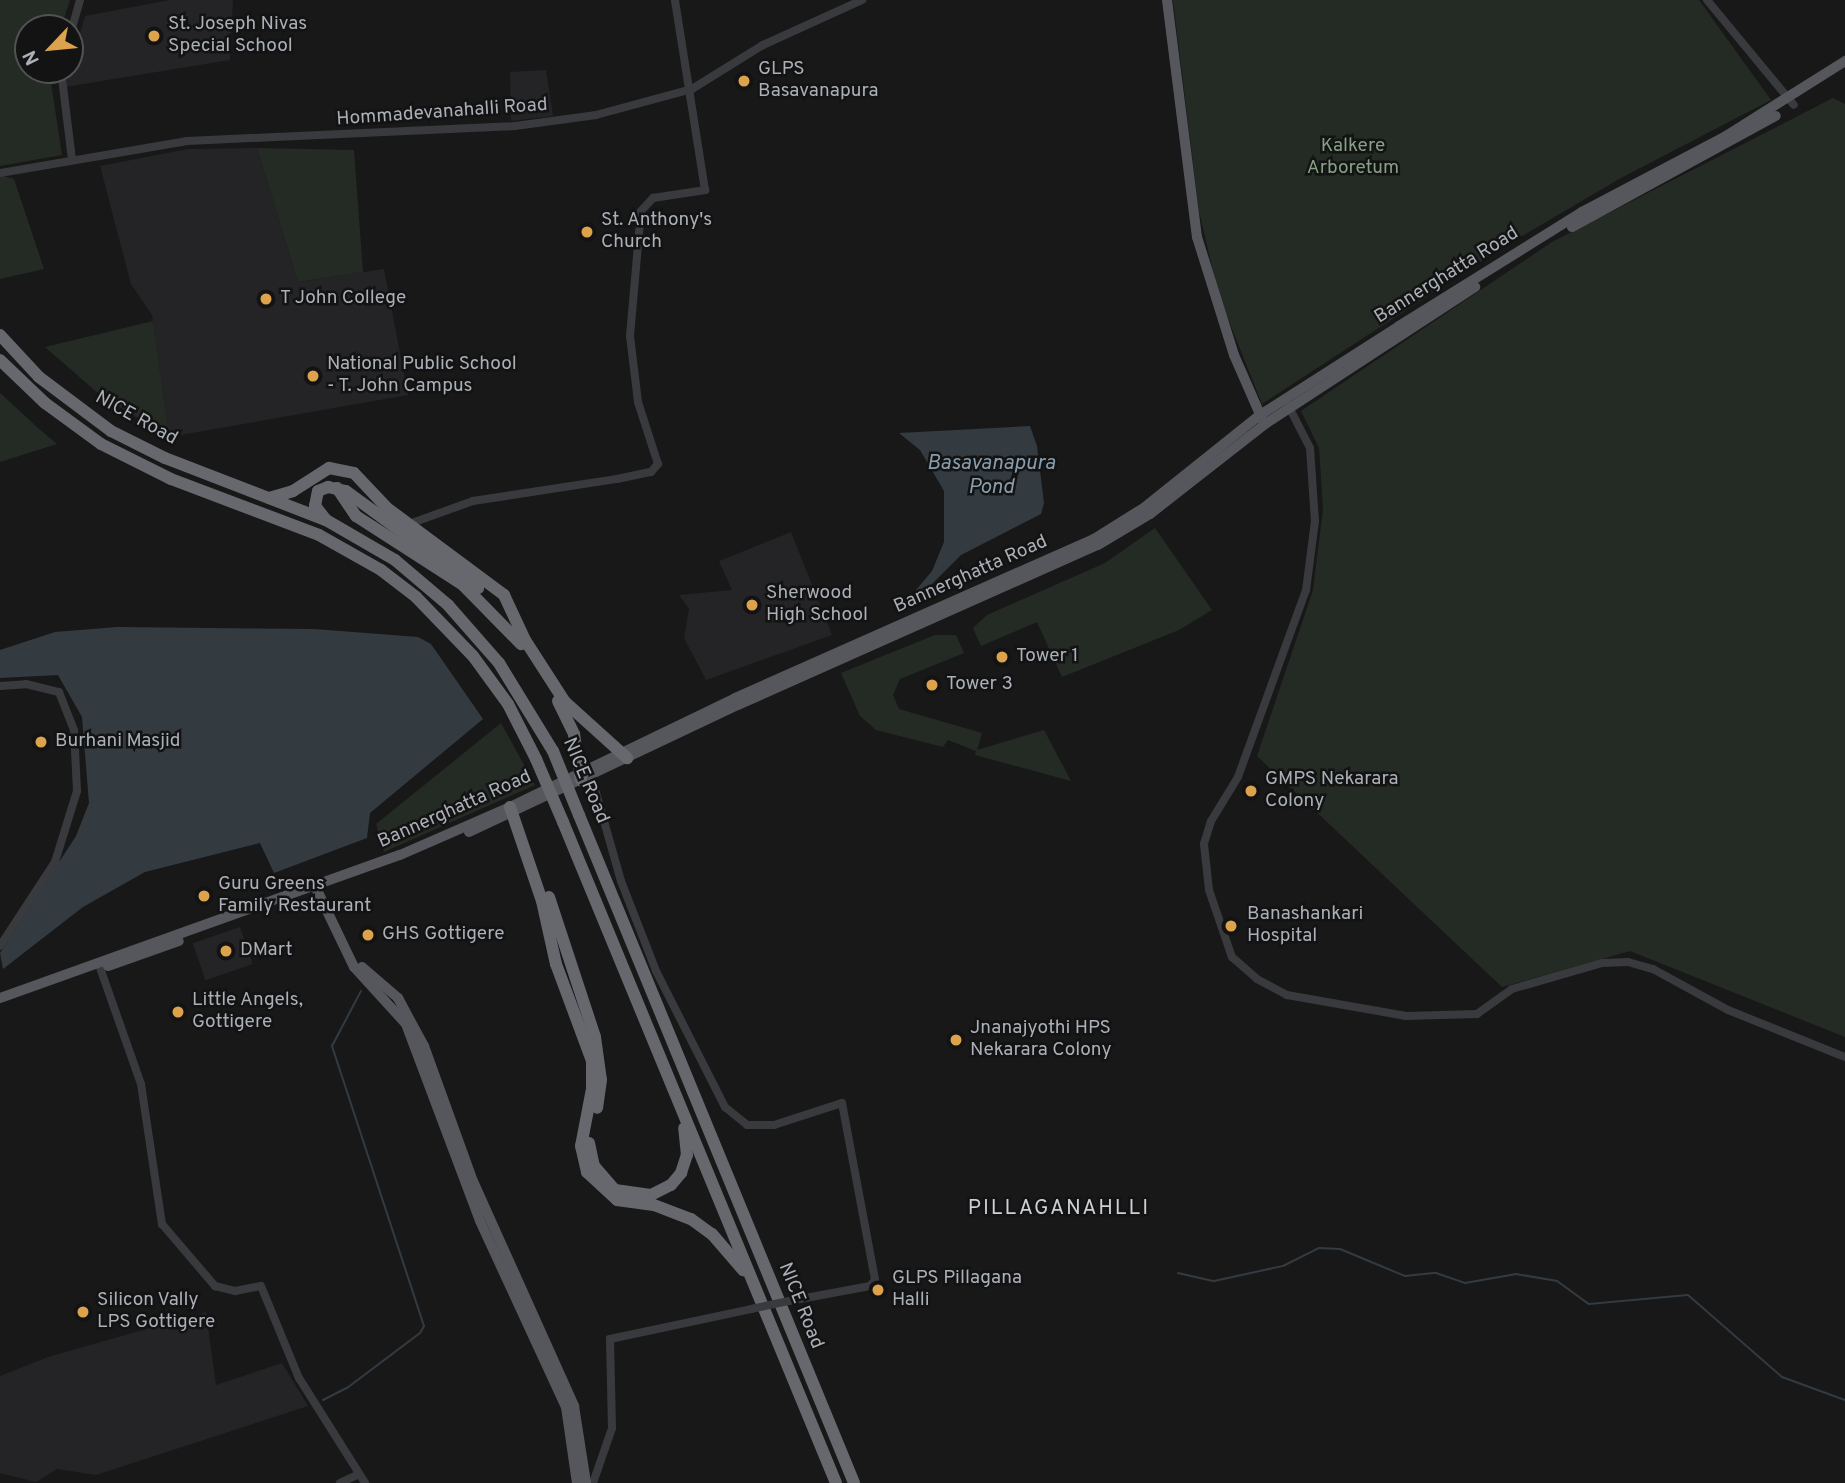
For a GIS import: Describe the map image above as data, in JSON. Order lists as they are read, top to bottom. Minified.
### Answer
{"streets":{"highway":["NICE Road"],"main road":["Bannerghatta Road"],"street":["Hommadevanahalli Road"]},"districts":["PILLAGANAHLLI"],"water":["Basavanapura Pond"],"parks":["Kalkere Arboretum"],"places":["St. Joseph Nivas Special School","GLPS Basavanapura","St. Anthony's Church","T John College","National Public School - T. John Campus","Sherwood High School","Tower 1","Tower 3","Burhani Masjid","GMPS Nekarara Colony","Guru Greens Family Restaurant","Banashankari Hospital","GHS Gottigere","DMart","Little Angels, Gottigere","Jnanajyothi HPS Nekarara Colony","GLPS Pillagana Halli","Silicon Vally LPS Gottigere"],"north":"bottom left"}
